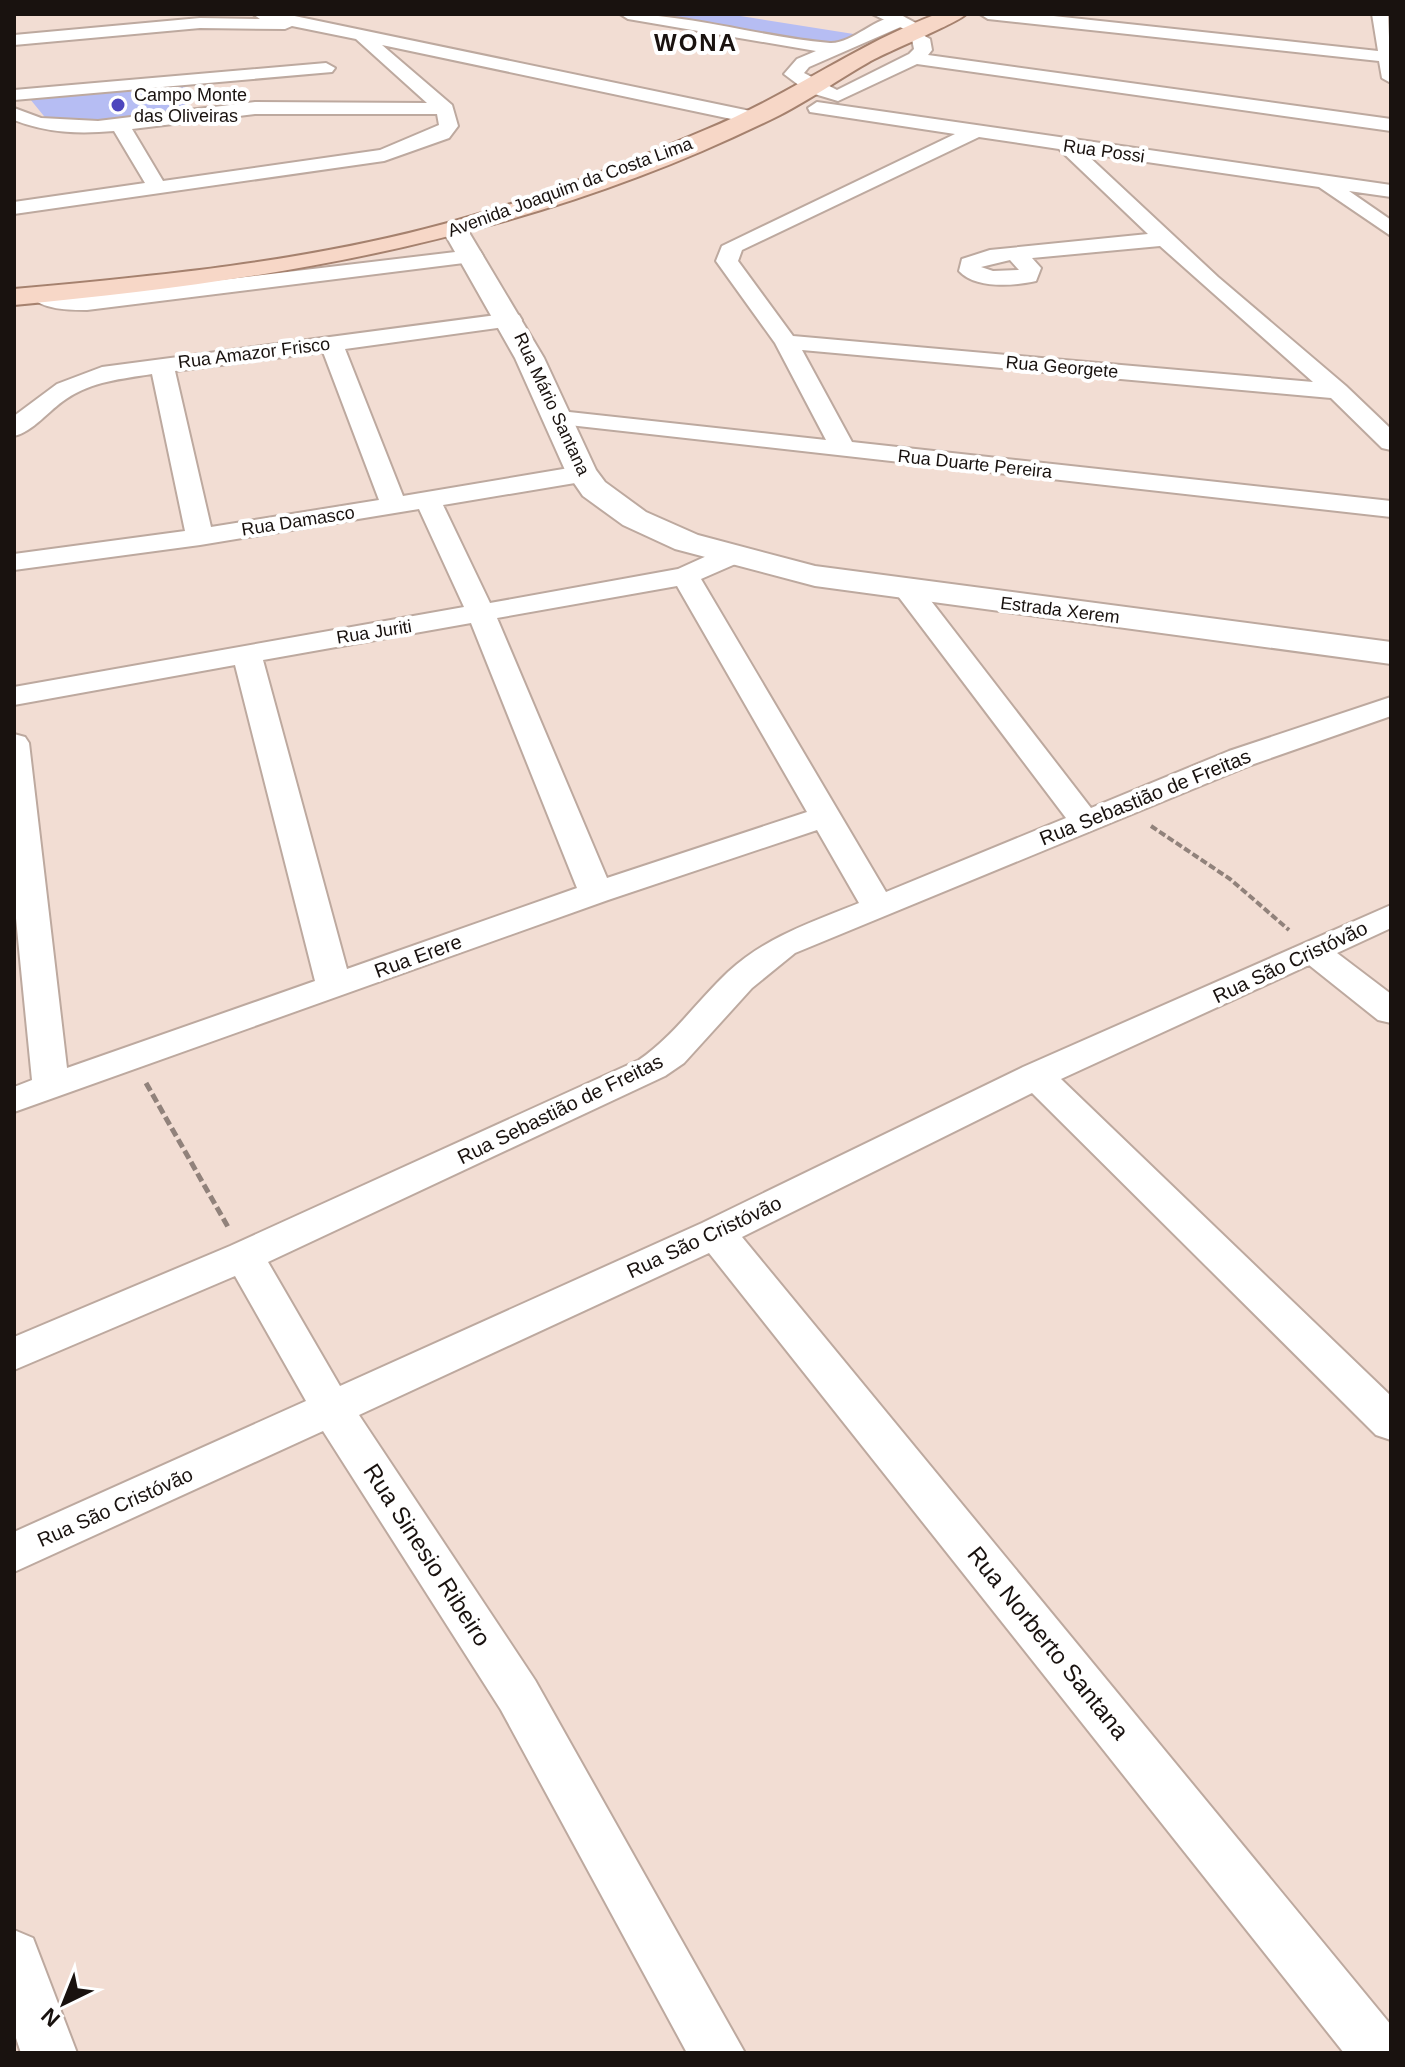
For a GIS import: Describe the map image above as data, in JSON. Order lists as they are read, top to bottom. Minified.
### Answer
{"streets":{"main road":["Avenida Joaquim da Costa Lima"],"street":["Rua Possi","Rua Amazor Frisco","Rua Georgete","Rua Mário Santana","Rua Duarte Pereira","Rua Damasco","Estrada Xerem","Rua Juriti","Rua Sebastião de Freitas","Rua Erere","Rua São Cristóvão","Rua Sinesio Ribeiro","Rua Norberto Santana"]},"crossings":[["Rua Possi","Avenida Joaquim da Costa Lima"],["Avenida Joaquim da Costa Lima","Rua Mário Santana"],["Rua Amazor Frisco","Rua Mário Santana"],["Rua Mário Santana","Rua Duarte Pereira"],["Rua Mário Santana","Rua Damasco"],["Rua Mário Santana","Estrada Xerem"],["Rua Mário Santana","Rua Juriti"],["Estrada Xerem","Rua Juriti"],["Rua Sebastião de Freitas","Rua Sinesio Ribeiro"],["Rua São Cristóvão","Rua Sinesio Ribeiro"],["Rua São Cristóvão","Rua Norberto Santana"]],"districts":["WONA"],"places":["Campo Monte das Oliveiras"],"north":"bottom left"}
